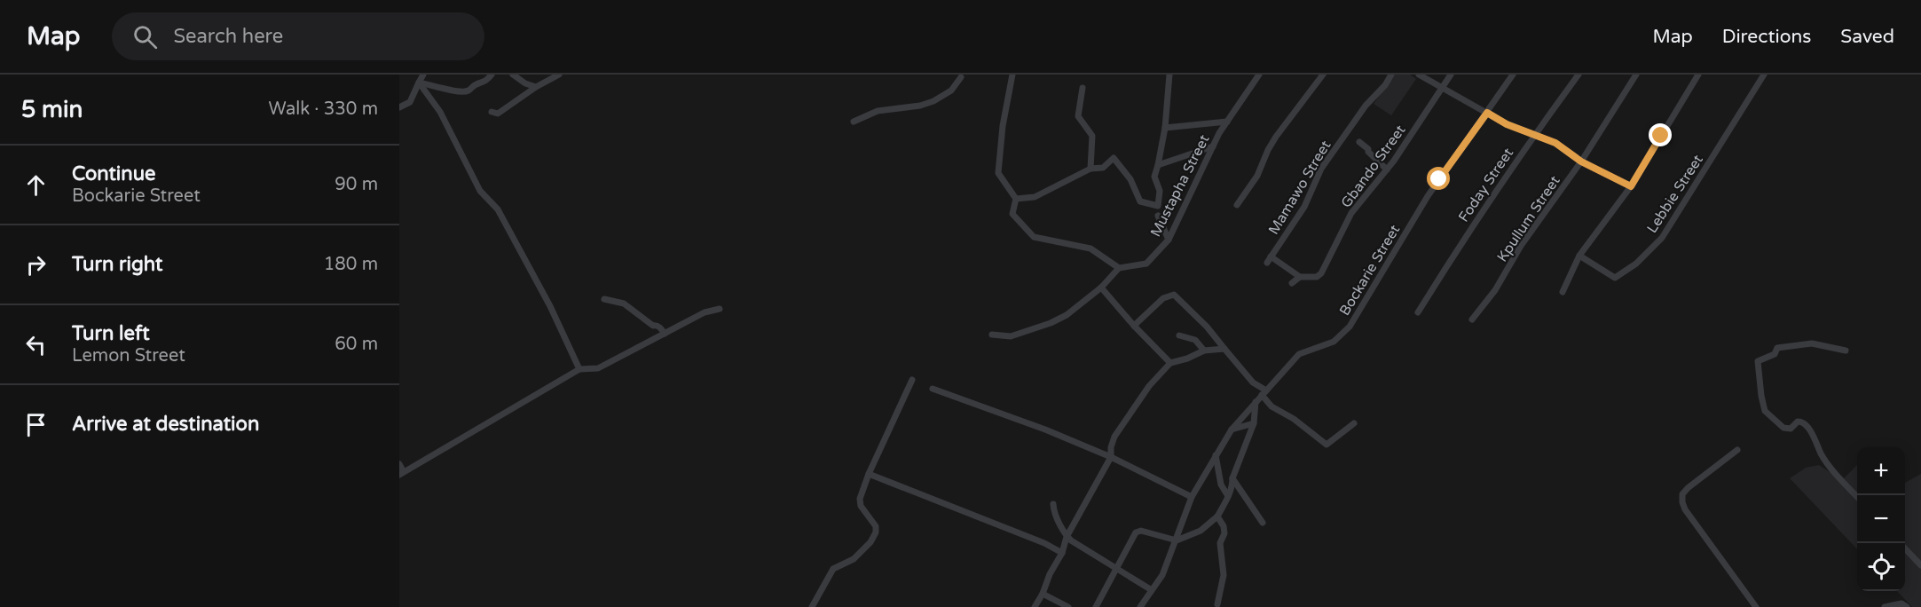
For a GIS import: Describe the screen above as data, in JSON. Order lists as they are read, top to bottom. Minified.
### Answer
{"streets":{"street":["Gbando Street","Foday Street","Mustapha Street","Mamawo Street","Lebbie Street","Kpullum Street","Bockarie Street"]},"crossings":[["Gbando Street","Mamawo Street"]],"page":{"header":"Map","search":"Search here","nav":["Map","Directions","Saved"],"heading":["5 min","Walk · 330 m"],"list":[["Continue","Bockarie Street","90 m"],["Turn right","180 m"],["Turn left","Lemon Street","60 m"],"Arrive at destination"],"map_buttons":["+","−"]}}
